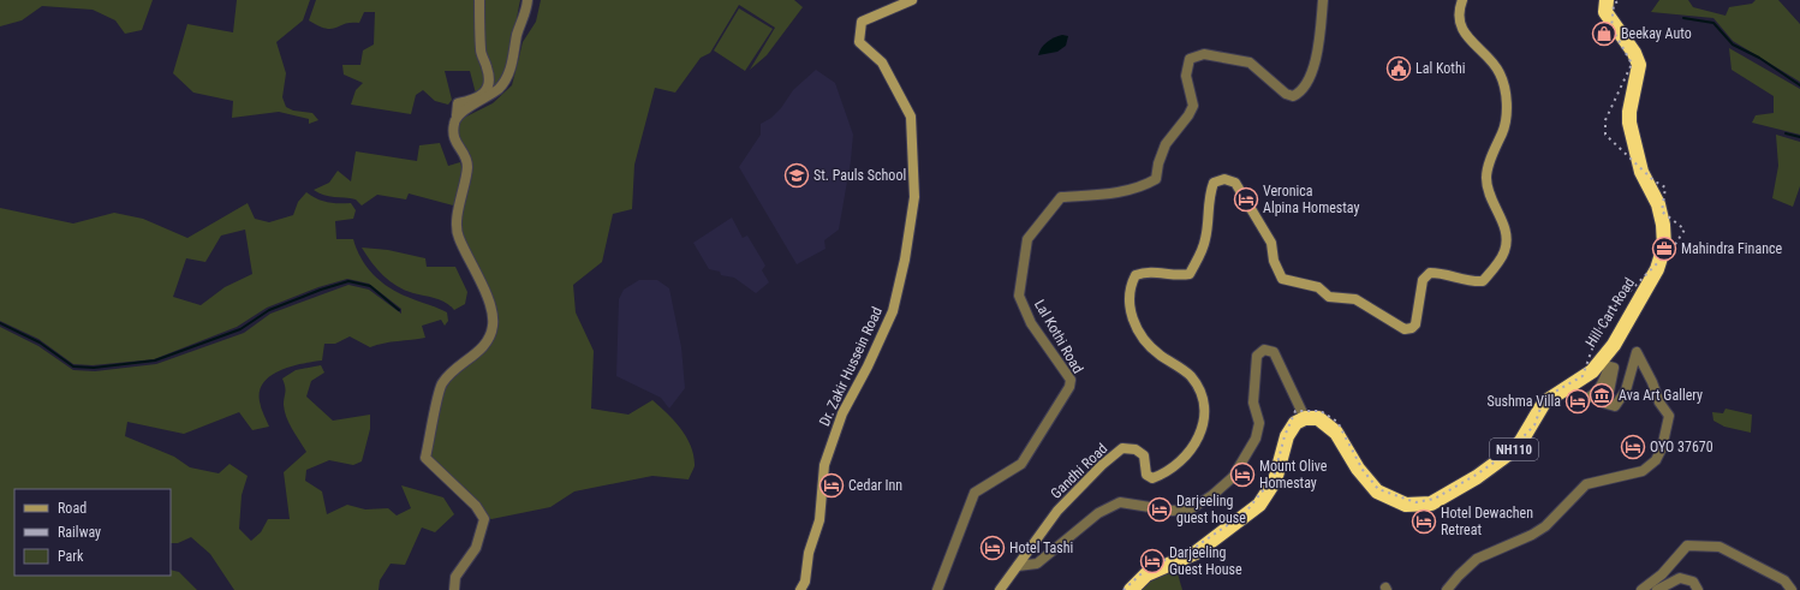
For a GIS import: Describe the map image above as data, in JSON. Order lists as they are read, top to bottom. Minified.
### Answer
{"streets":{"highway":["Hill Cart Road","NH110"],"main road":["Dr. Zakir Hussein Road","Gandhi Road"],"street":["Lal Kothi Road"]},"places":{"shop":["Beekay Auto"],"public building":["Lal Kothi"],"school or university":["St. Pauls School"],"hotel":["Veronica Alpina Homestay","Sushma Villa","OYO 37670","Mount Olive Homestay","Cedar Inn","Darjeeling guest house","Hotel Dewachen Retreat","Hotel Tashi","Darjeeling Guest House"],"office":["Mahindra Finance"],"museum":["Ava Art Gallery"]},"legend":["Road","Railway","Park"]}
